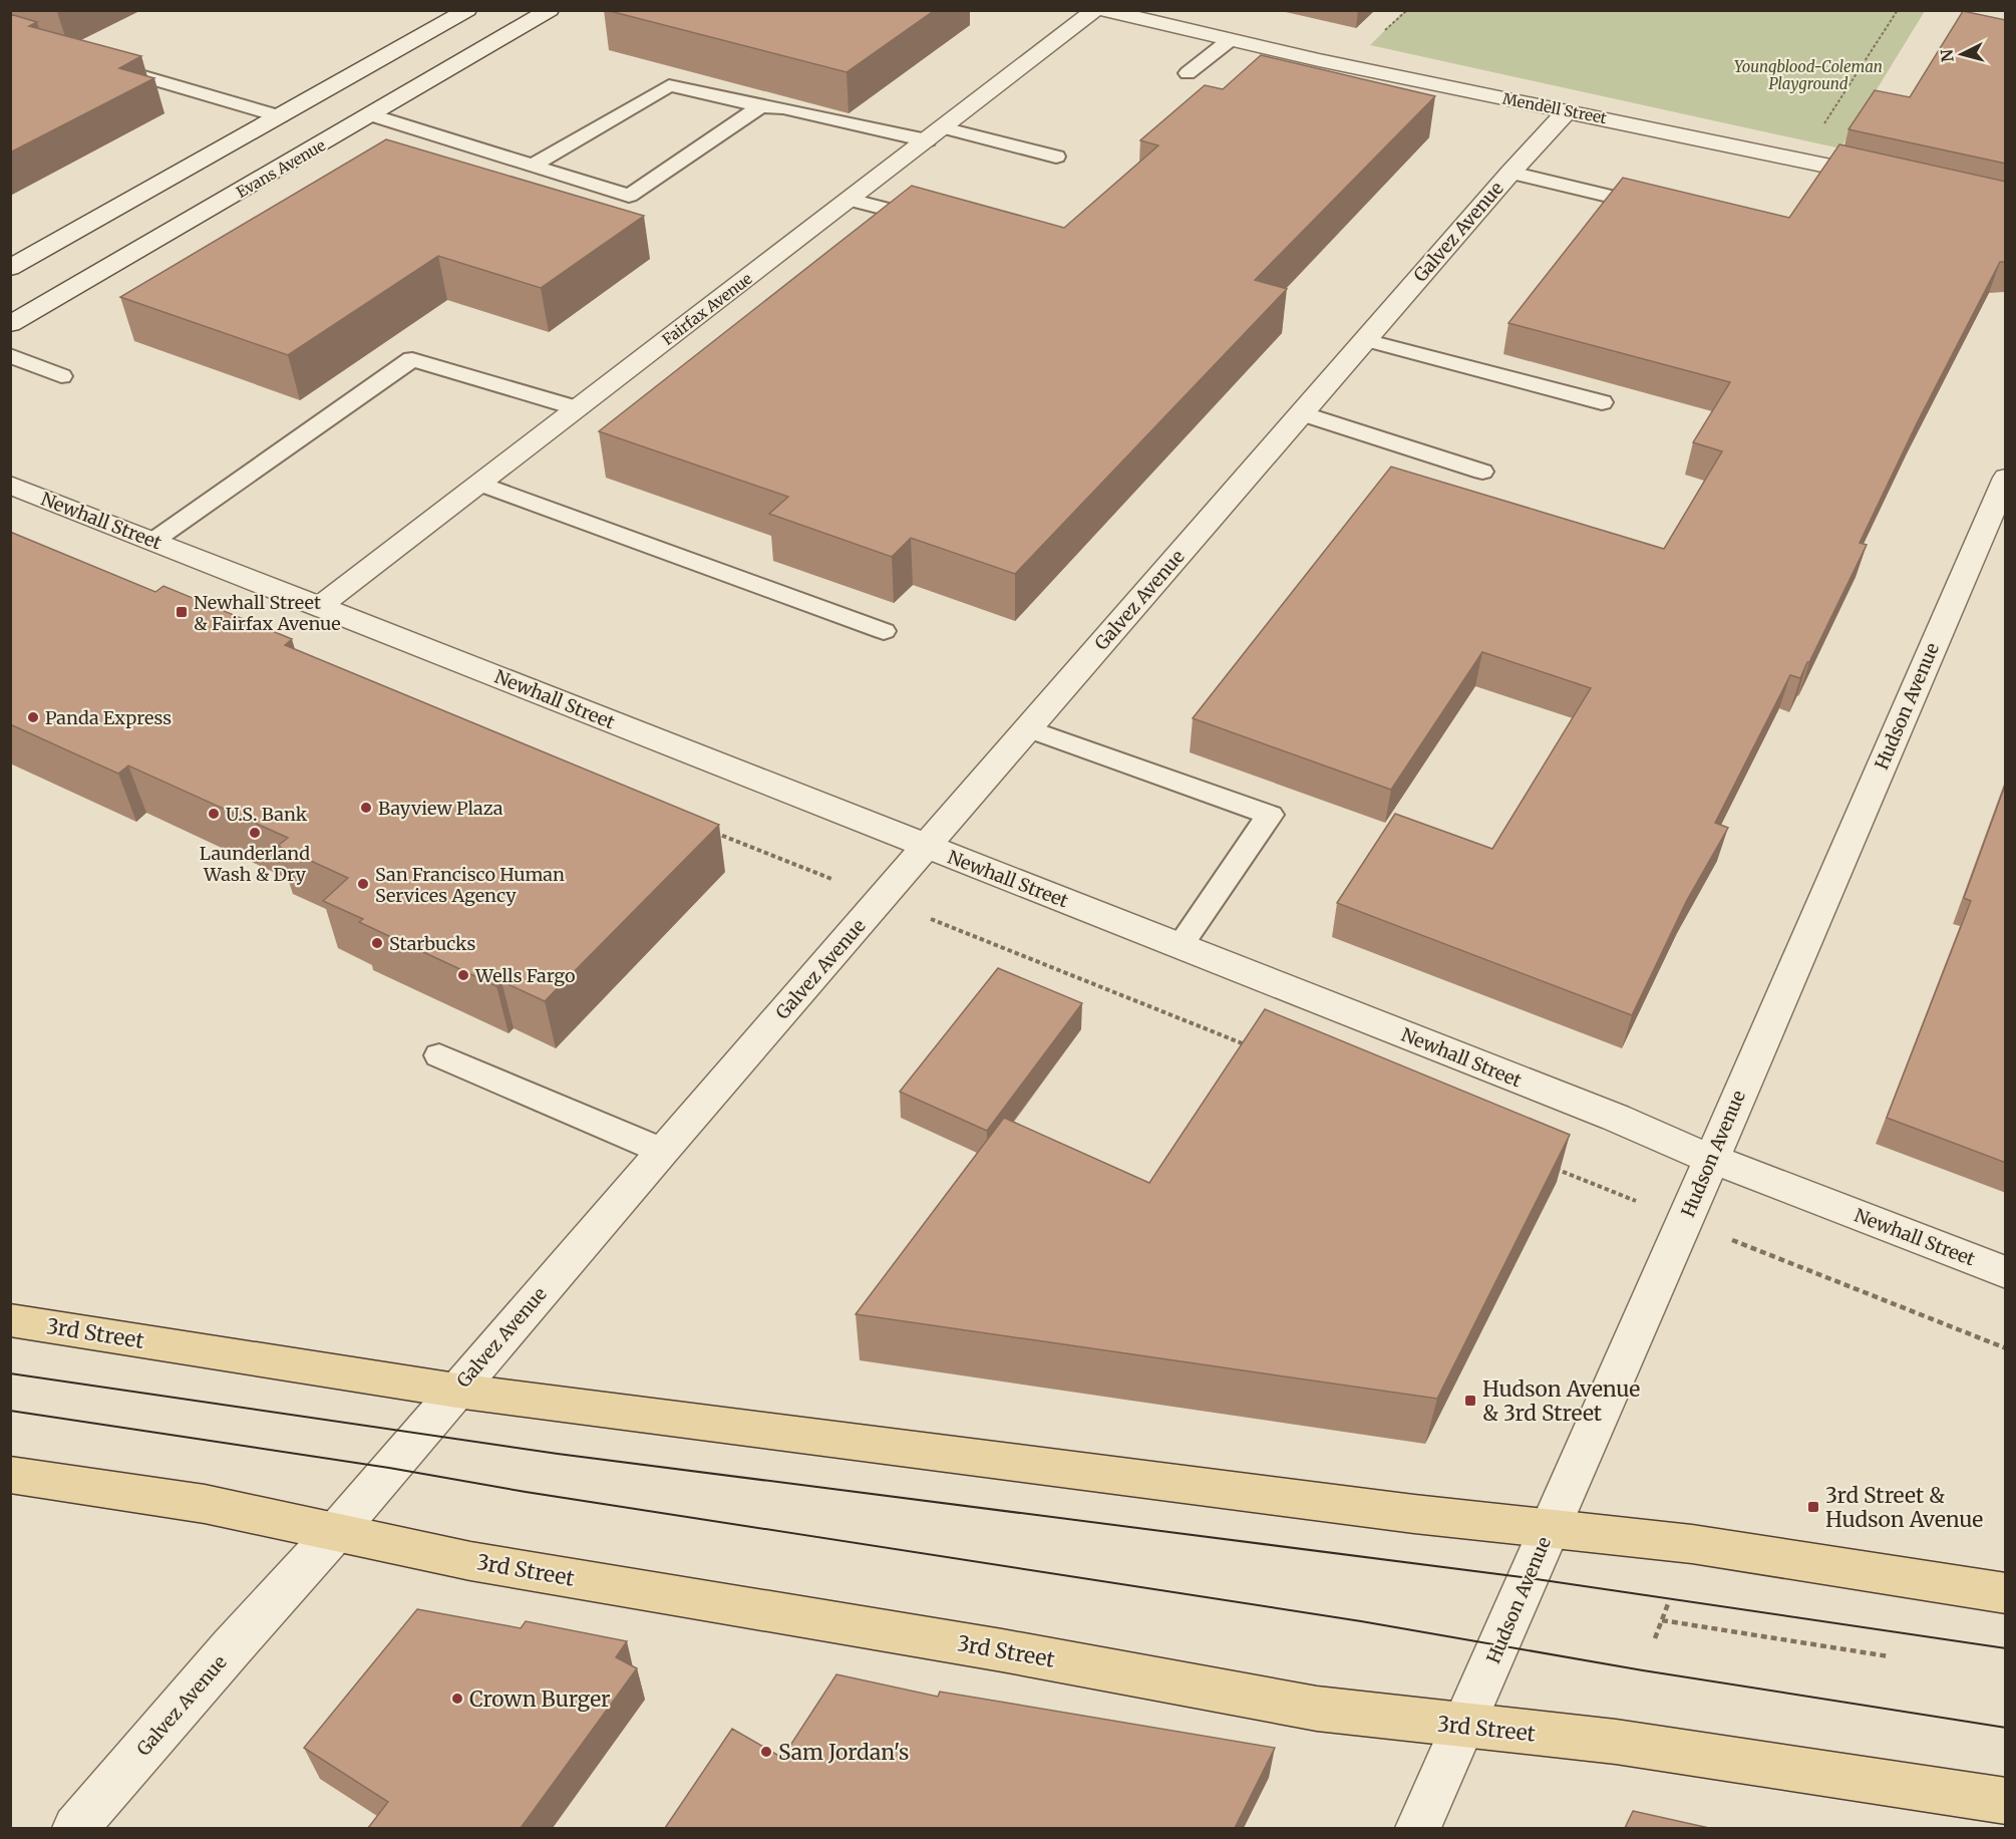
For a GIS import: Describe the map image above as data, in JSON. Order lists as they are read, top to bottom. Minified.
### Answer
{"streets":{"main road":["3rd Street"],"street":["Mendell Street","Evans Avenue","Galvez Avenue","Fairfax Avenue","Newhall Street","Hudson Avenue"]},"crossings":[["Mendell Street","Galvez Avenue"],["Galvez Avenue","Newhall Street"],["Galvez Avenue","3rd Street"],["Fairfax Avenue","Newhall Street"],["Newhall Street","Hudson Avenue"],["Hudson Avenue","3rd Street"]],"parks":["Youngblood-Coleman Playground"],"places":{"transit":["Newhall Street & Fairfax Avenue","Hudson Avenue & 3rd Street","3rd Street & Hudson Avenue"],"other":["Panda Express","Bayview Plaza","U.S. Bank","Launderland Wash & Dry","San Francisco Human Services Agency","Starbucks","Wells Fargo","Crown Burger","Sam Jordan's"]},"north":"left"}
